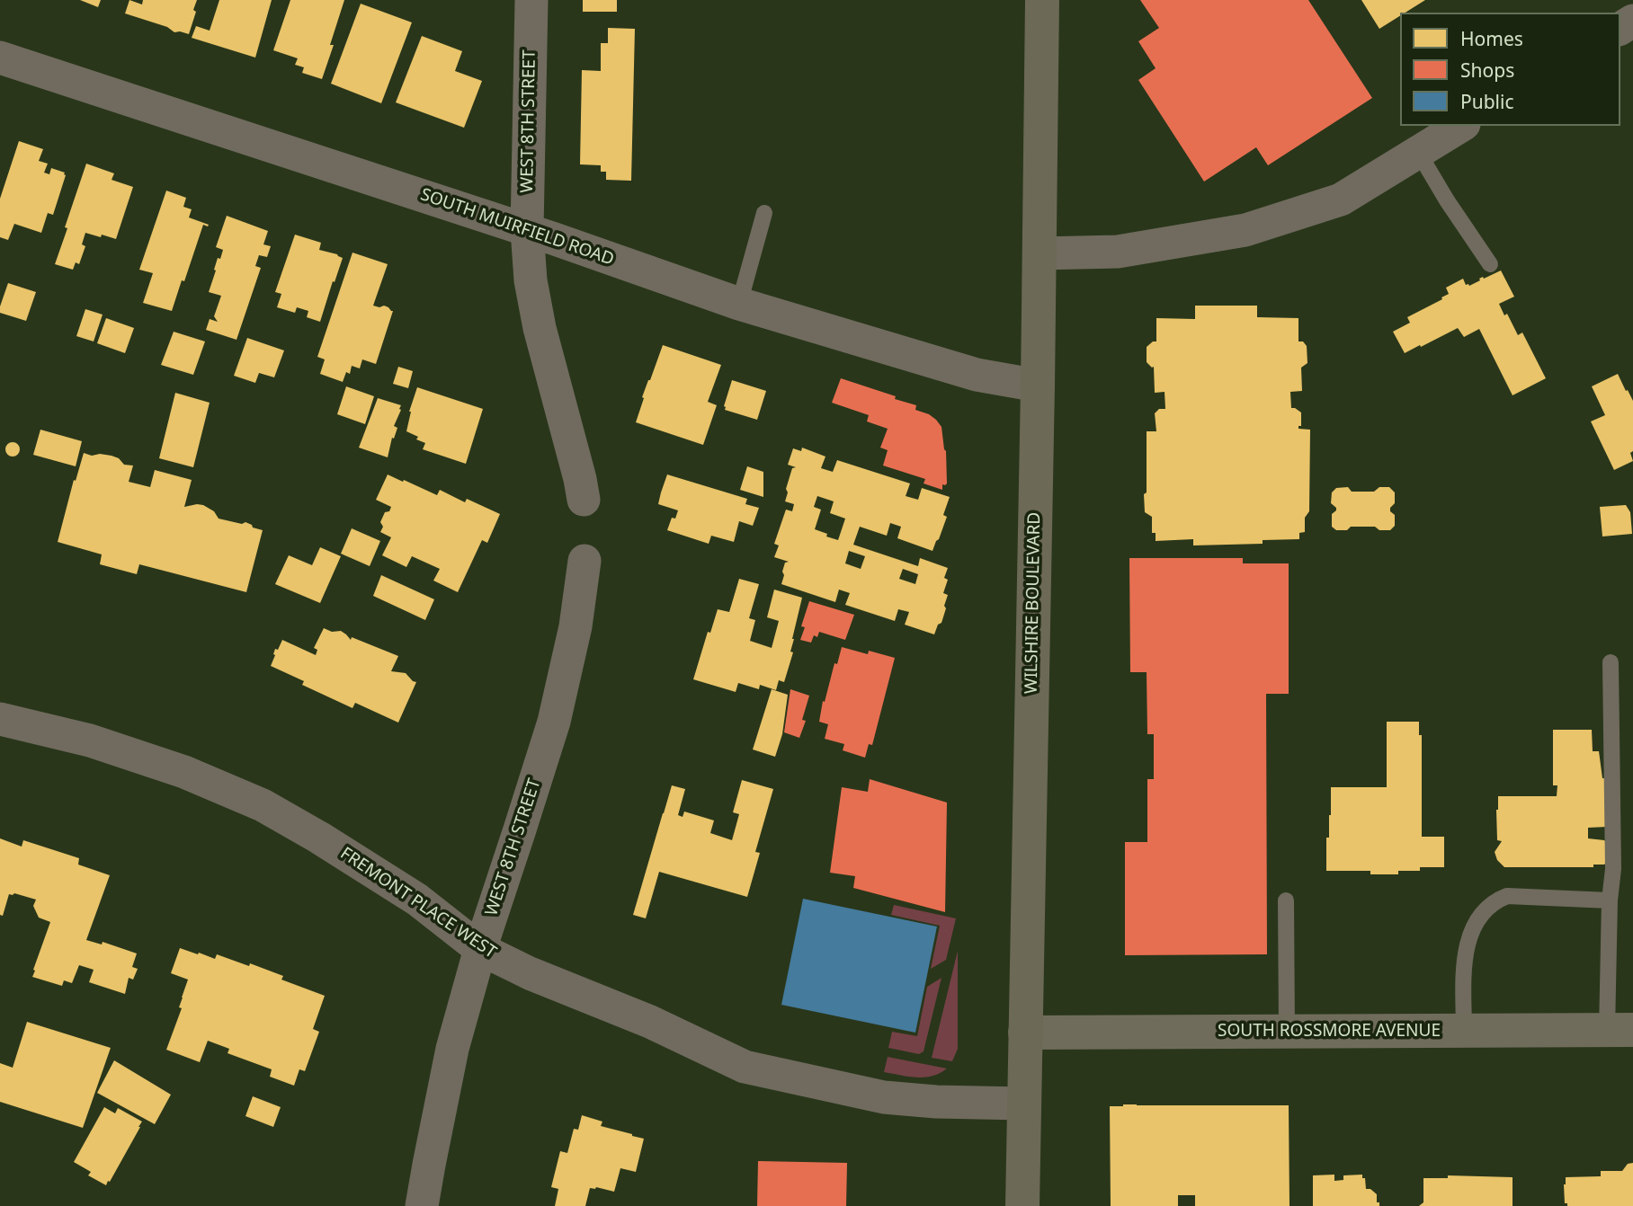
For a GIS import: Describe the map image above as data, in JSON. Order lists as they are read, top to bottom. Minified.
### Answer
{"streets":{"main road":["WILSHIRE BOULEVARD","SOUTH ROSSMORE AVENUE"],"street":["WEST 8TH STREET","SOUTH MUIRFIELD ROAD","FREMONT PLACE WEST"]},"crossings":[["WEST 8TH STREET","SOUTH MUIRFIELD ROAD"],["WEST 8TH STREET","FREMONT PLACE WEST"],["SOUTH MUIRFIELD ROAD","WILSHIRE BOULEVARD"],["WILSHIRE BOULEVARD","FREMONT PLACE WEST"],["WILSHIRE BOULEVARD","SOUTH ROSSMORE AVENUE"]],"legend":["Homes","Shops","Public"]}
